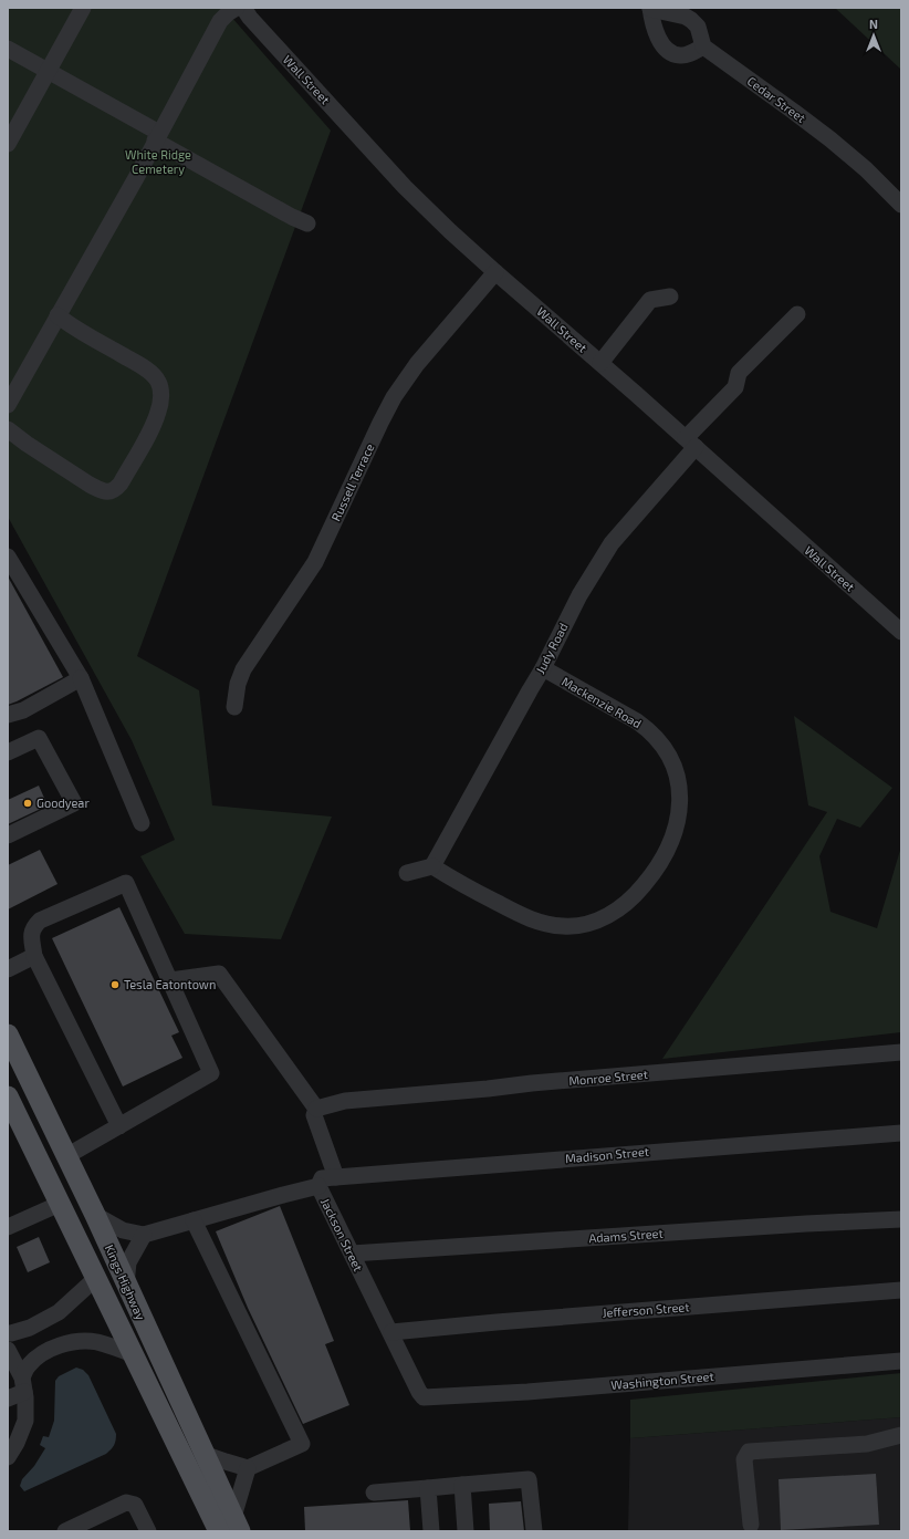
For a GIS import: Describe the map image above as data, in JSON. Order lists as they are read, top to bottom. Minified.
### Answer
{"streets":{"main road":["Kings Highway"],"street":["Wall Street","Cedar Street","Russell Terrace","Judy Road","Mackenzie Road","Monroe Street","Madison Street","Jackson Street","Adams Street","Jefferson Street","Washington Street"]},"crossings":[["Wall Street","Russell Terrace"],["Wall Street","Judy Road"],["Judy Road","Mackenzie Road"],["Madison Street","Jackson Street"],["Jackson Street","Adams Street"],["Jackson Street","Jefferson Street"],["Jackson Street","Washington Street"]],"parks":["White Ridge Cemetery"],"places":["Goodyear","Tesla Eatontown"],"north":"top"}
